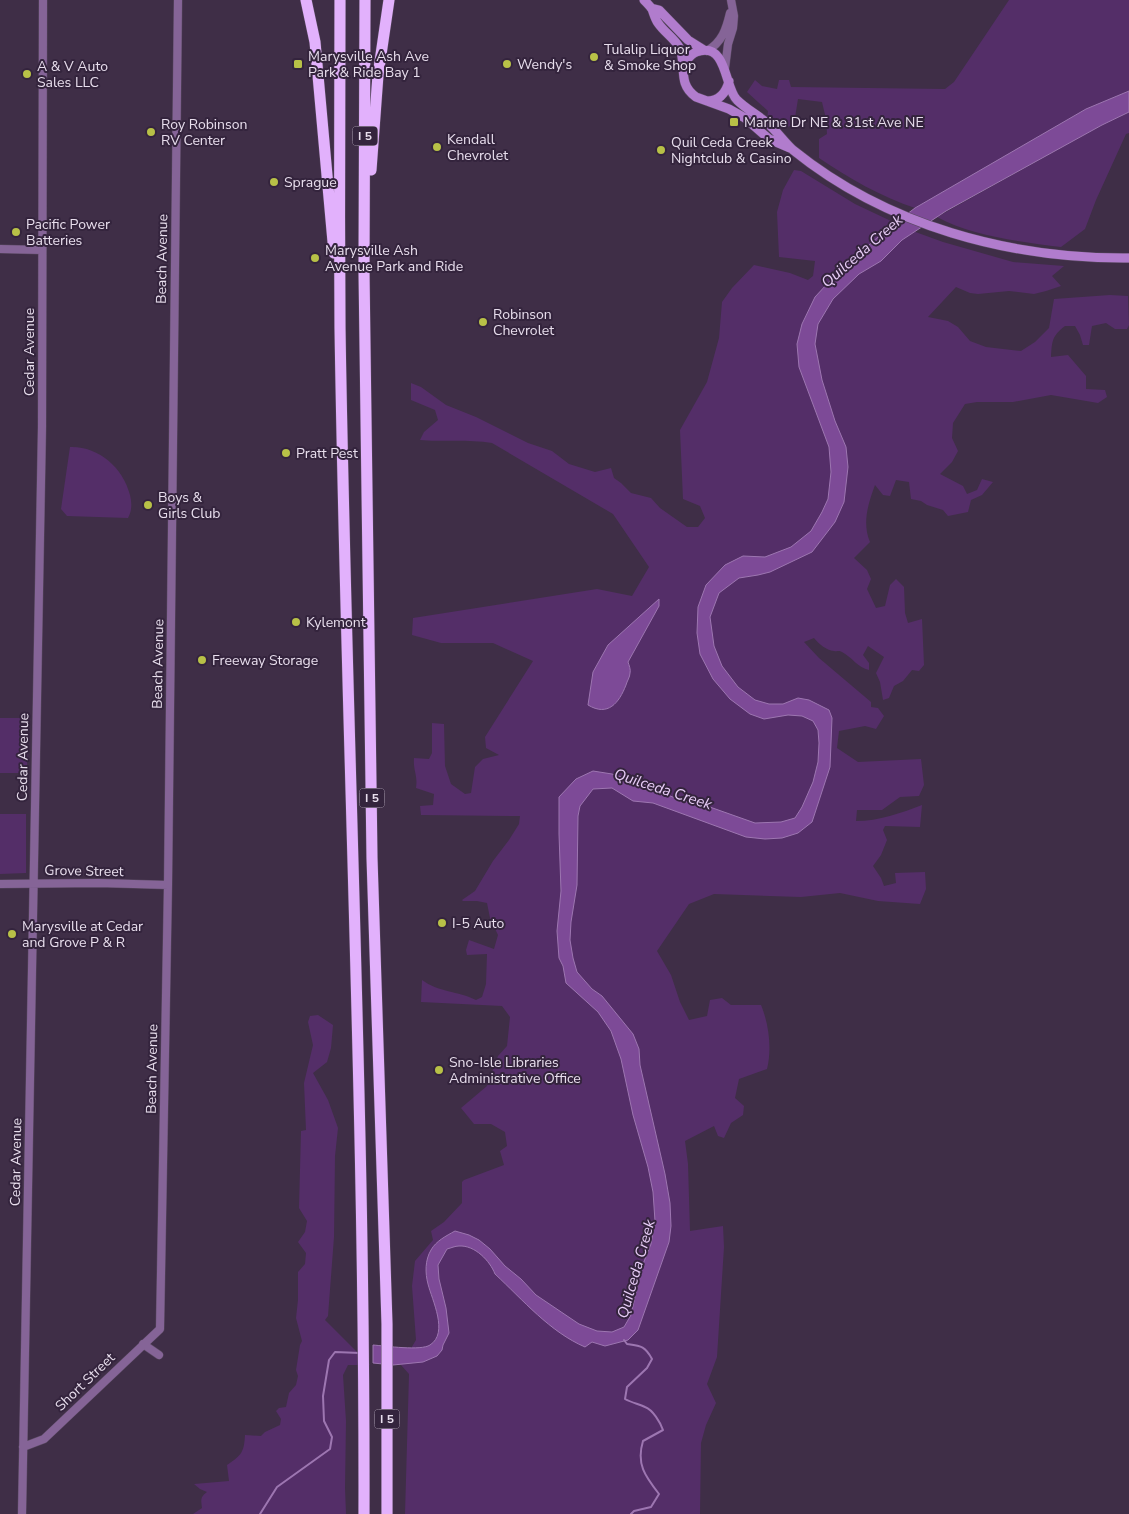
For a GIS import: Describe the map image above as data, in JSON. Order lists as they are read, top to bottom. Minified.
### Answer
{"streets":{"highway":["I 5"],"street":["Beach Avenue","Cedar Avenue","Grove Street","Short Street"]},"crossings":[["Beach Avenue","Grove Street"],["Beach Avenue","Short Street"],["Cedar Avenue","Grove Street"],["Cedar Avenue","Short Street"]],"water":["Quilceda Creek"],"places":{"other":["Tulalip Liquor & Smoke Shop","Wendy's","A & V Auto Sales LLC","Roy Robinson RV Center","Kendall Chevrolet","Quil Ceda Creek Nightclub & Casino","Sprague","Pacific Power Batteries","Marysville Ash Avenue Park and Ride","Robinson Chevrolet","Pratt Pest","Boys & Girls Club","Kylemont","Freeway Storage","I-5 Auto","Marysville at Cedar and Grove P & R","Sno-Isle Libraries Administrative Office"],"transit":["Marysville Ash Ave Park & Ride Bay 1","Marine Dr NE & 31st Ave NE"]}}
